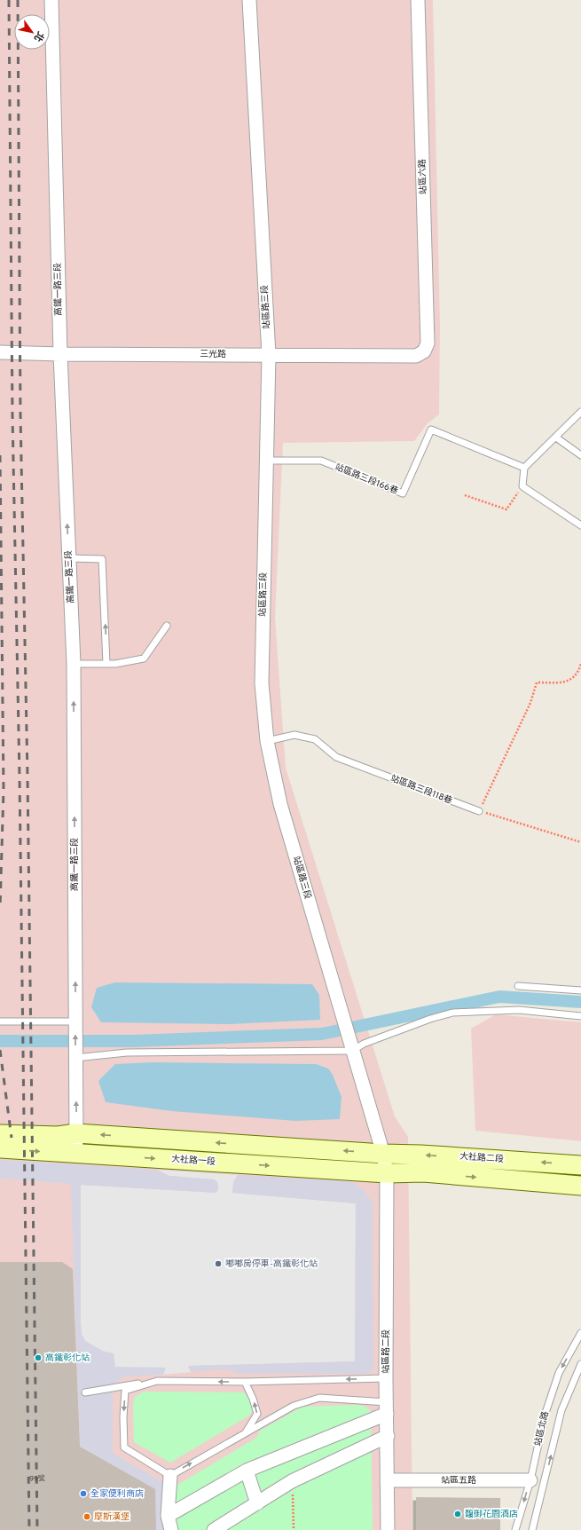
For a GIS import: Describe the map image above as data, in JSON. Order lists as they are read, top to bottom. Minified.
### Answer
{"streets":{"street":["站區六路","高鐵一路三段","站區路三段","三光路","大社路二段","大社路一段","站區路二段","站區五路"],"lane":["站區路三段166巷","站區路三段118巷","站區北路"]},"crossings":[["站區六路","三光路"],["高鐵一路三段","三光路"],["高鐵一路三段","大社路一段"],["站區路三段","三光路"],["站區路三段","站區路三段166巷"],["站區路三段","站區路三段118巷"],["站區路三段","大社路二段"],["站區路三段","大社路一段"],["站區路三段","站區路二段"],["大社路一段","站區路二段"],["站區路二段","站區五路"],["站區北路","站區五路"]],"one_way":["高鐵一路三段"],"places":["嘟嘟房停車-高鐵彰化站","高鐵彰化站","全家便利商店","馥御花園酒店","摩斯漢堡"],"house_numbers":["99號"],"north":"bottom right"}
